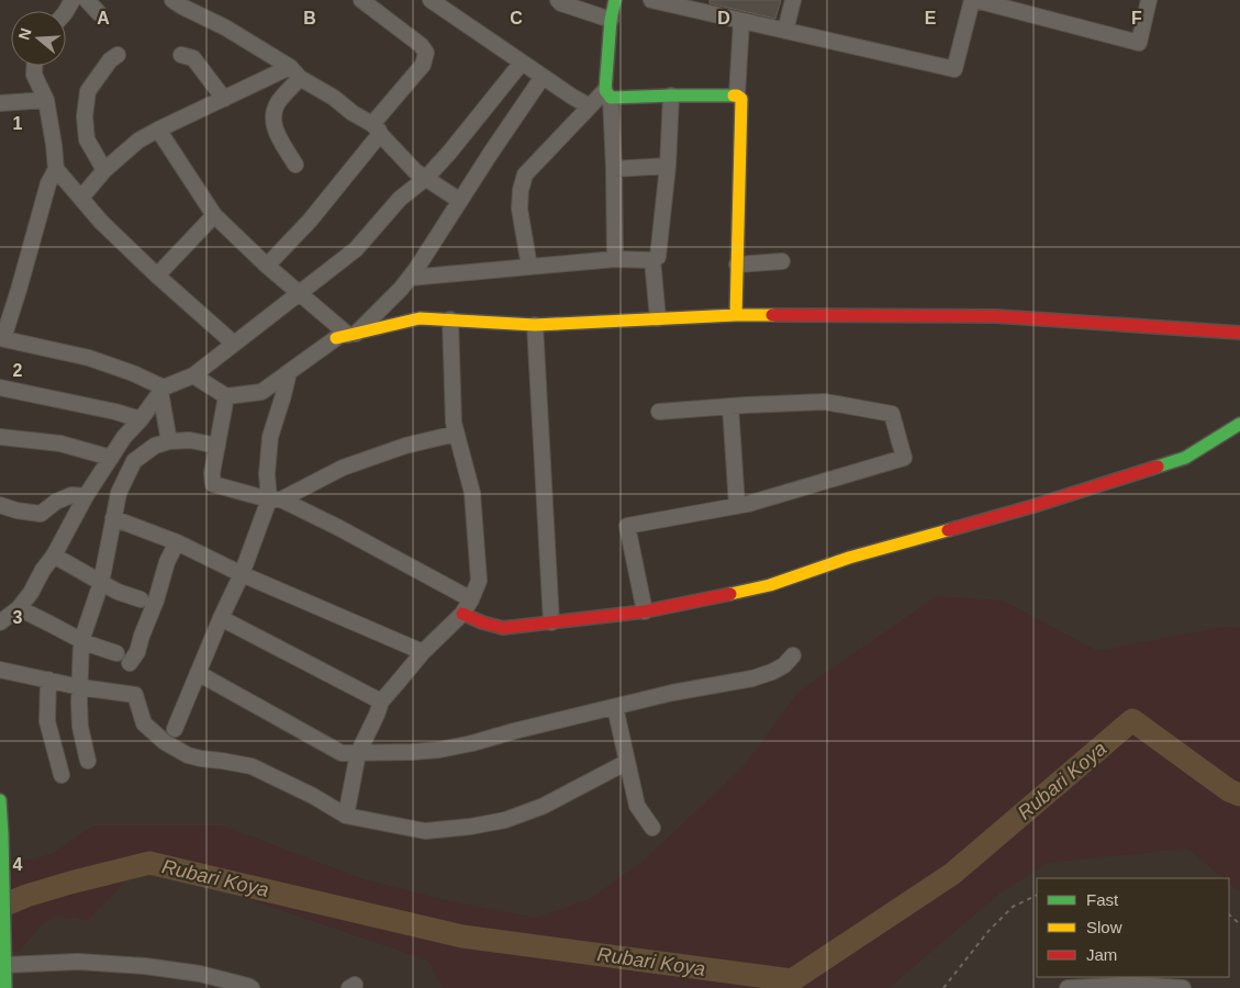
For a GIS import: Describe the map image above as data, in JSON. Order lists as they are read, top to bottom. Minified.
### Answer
{"water":["Rubari Koya"],"legend":["Fast","Slow","Jam"],"north":"left","grid":{"columns":["A","B","C","D","E","F"],"rows":["1","2","3","4"]}}
